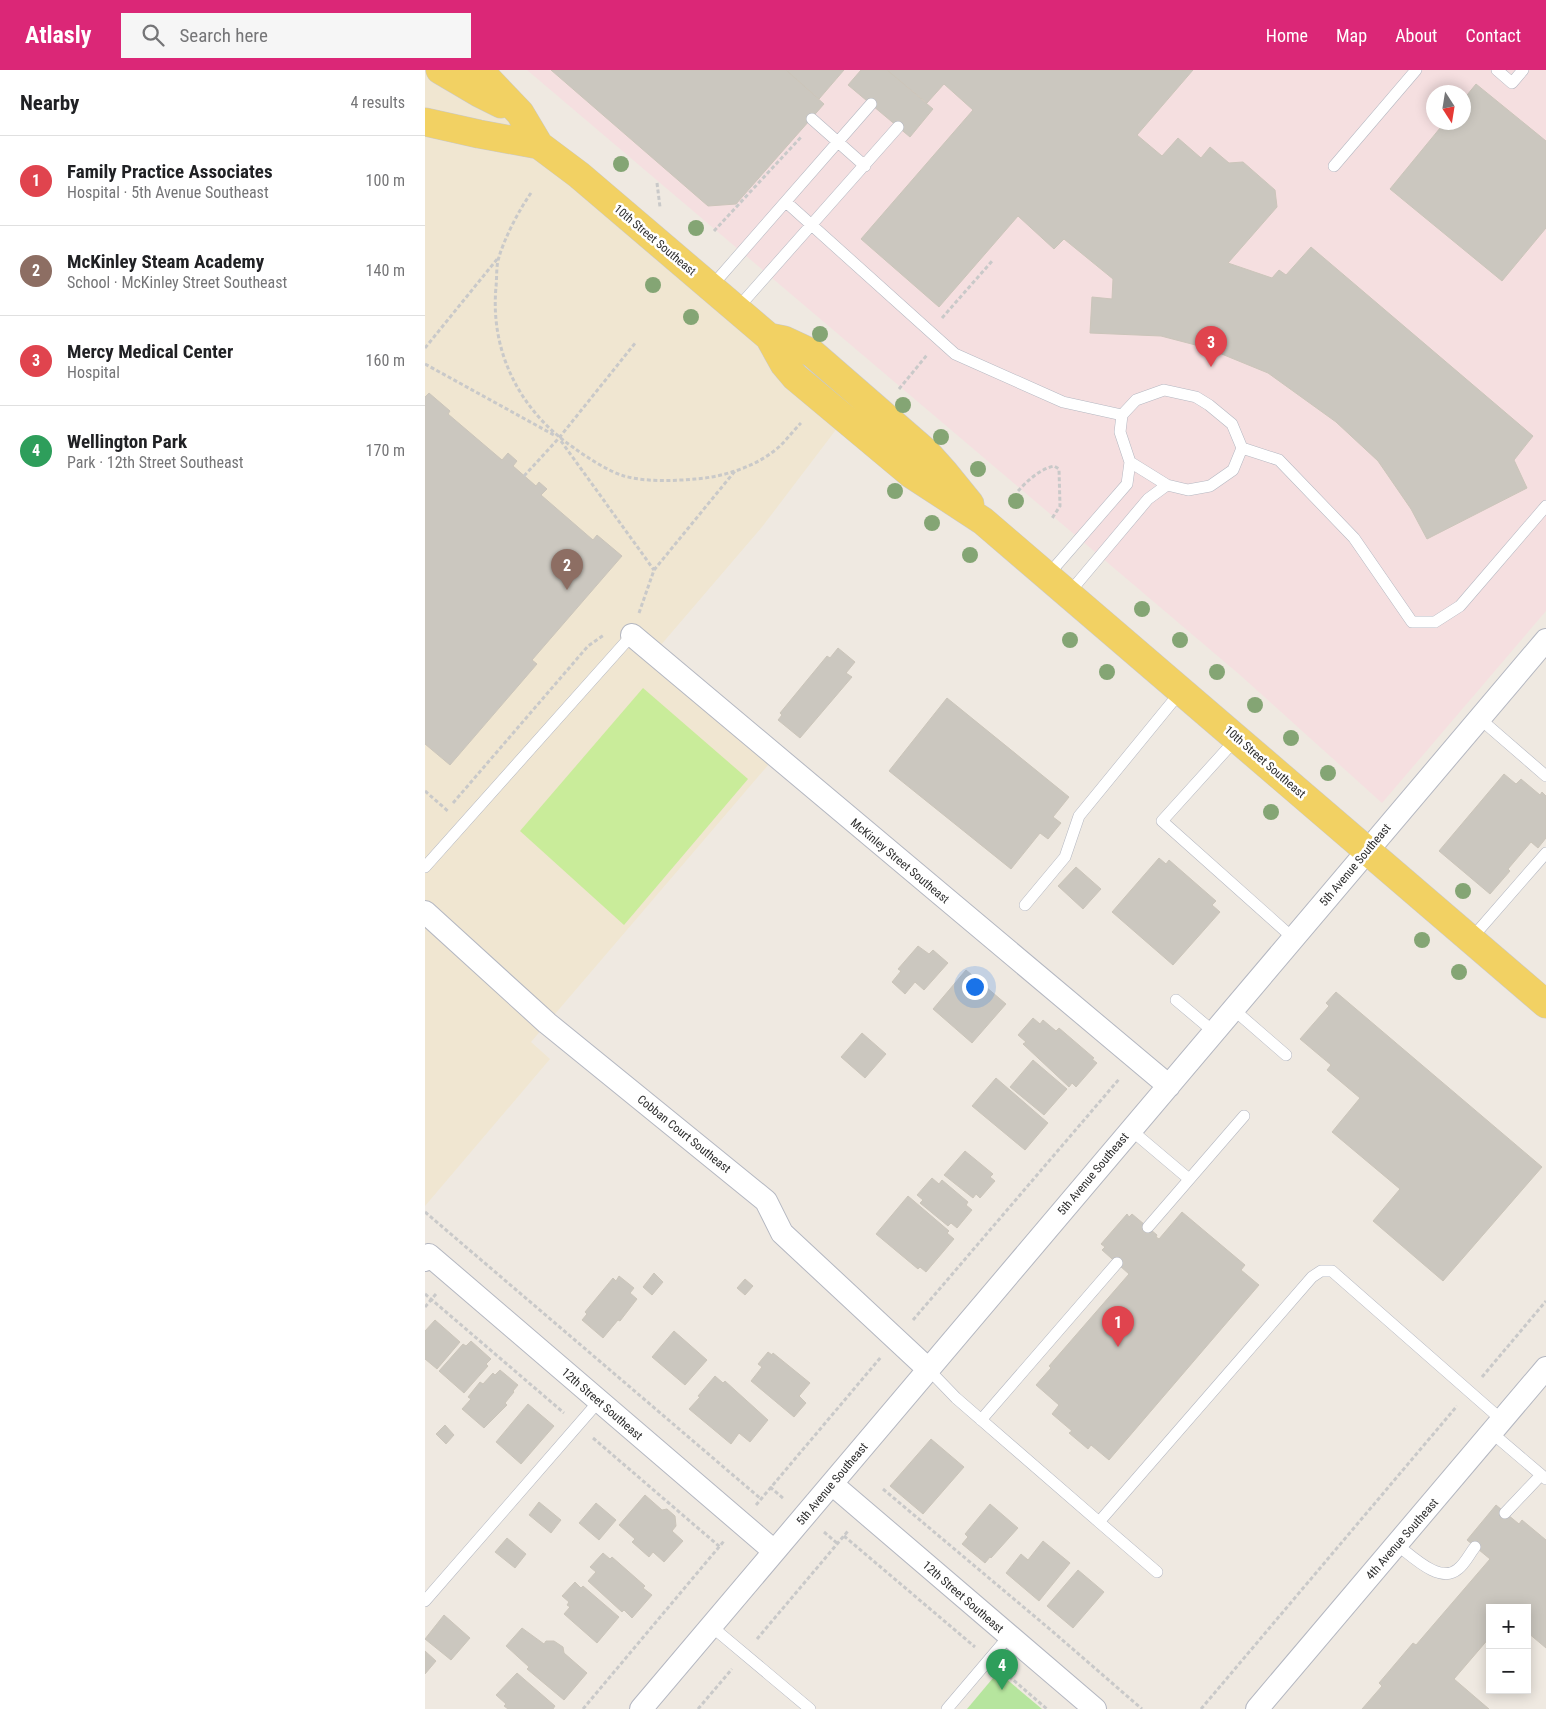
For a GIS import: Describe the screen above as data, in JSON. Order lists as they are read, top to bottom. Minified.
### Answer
{"streets":{"main road":["10th Street Southeast"],"street":["McKinley Street Southeast","5th Avenue Southeast","Cobban Court Southeast","12th Street Southeast","4th Avenue Southeast"]},"crossings":[["10th Street Southeast","5th Avenue Southeast"],["McKinley Street Southeast","5th Avenue Southeast"],["5th Avenue Southeast","Cobban Court Southeast"],["5th Avenue Southeast","12th Street Southeast"]],"north":"bottom","page":{"header":"Atlasly","search":"Search here","nav":["Home","Map","About","Contact"],"heading":["Nearby","4 results"],"list":[{"mark":"1","name":"Family Practice Associates","note":"Hospital · 5th Avenue Southeast","value":"100 m"},{"mark":"2","name":"McKinley Steam Academy","note":"School · McKinley Street Southeast","value":"140 m"},{"mark":"3","name":"Mercy Medical Center","note":"Hospital","value":"160 m"},{"mark":"4","name":"Wellington Park","note":"Park · 12th Street Southeast","value":"170 m"}],"pins":["3","2","1","4"],"map_buttons":["+","−"]}}
